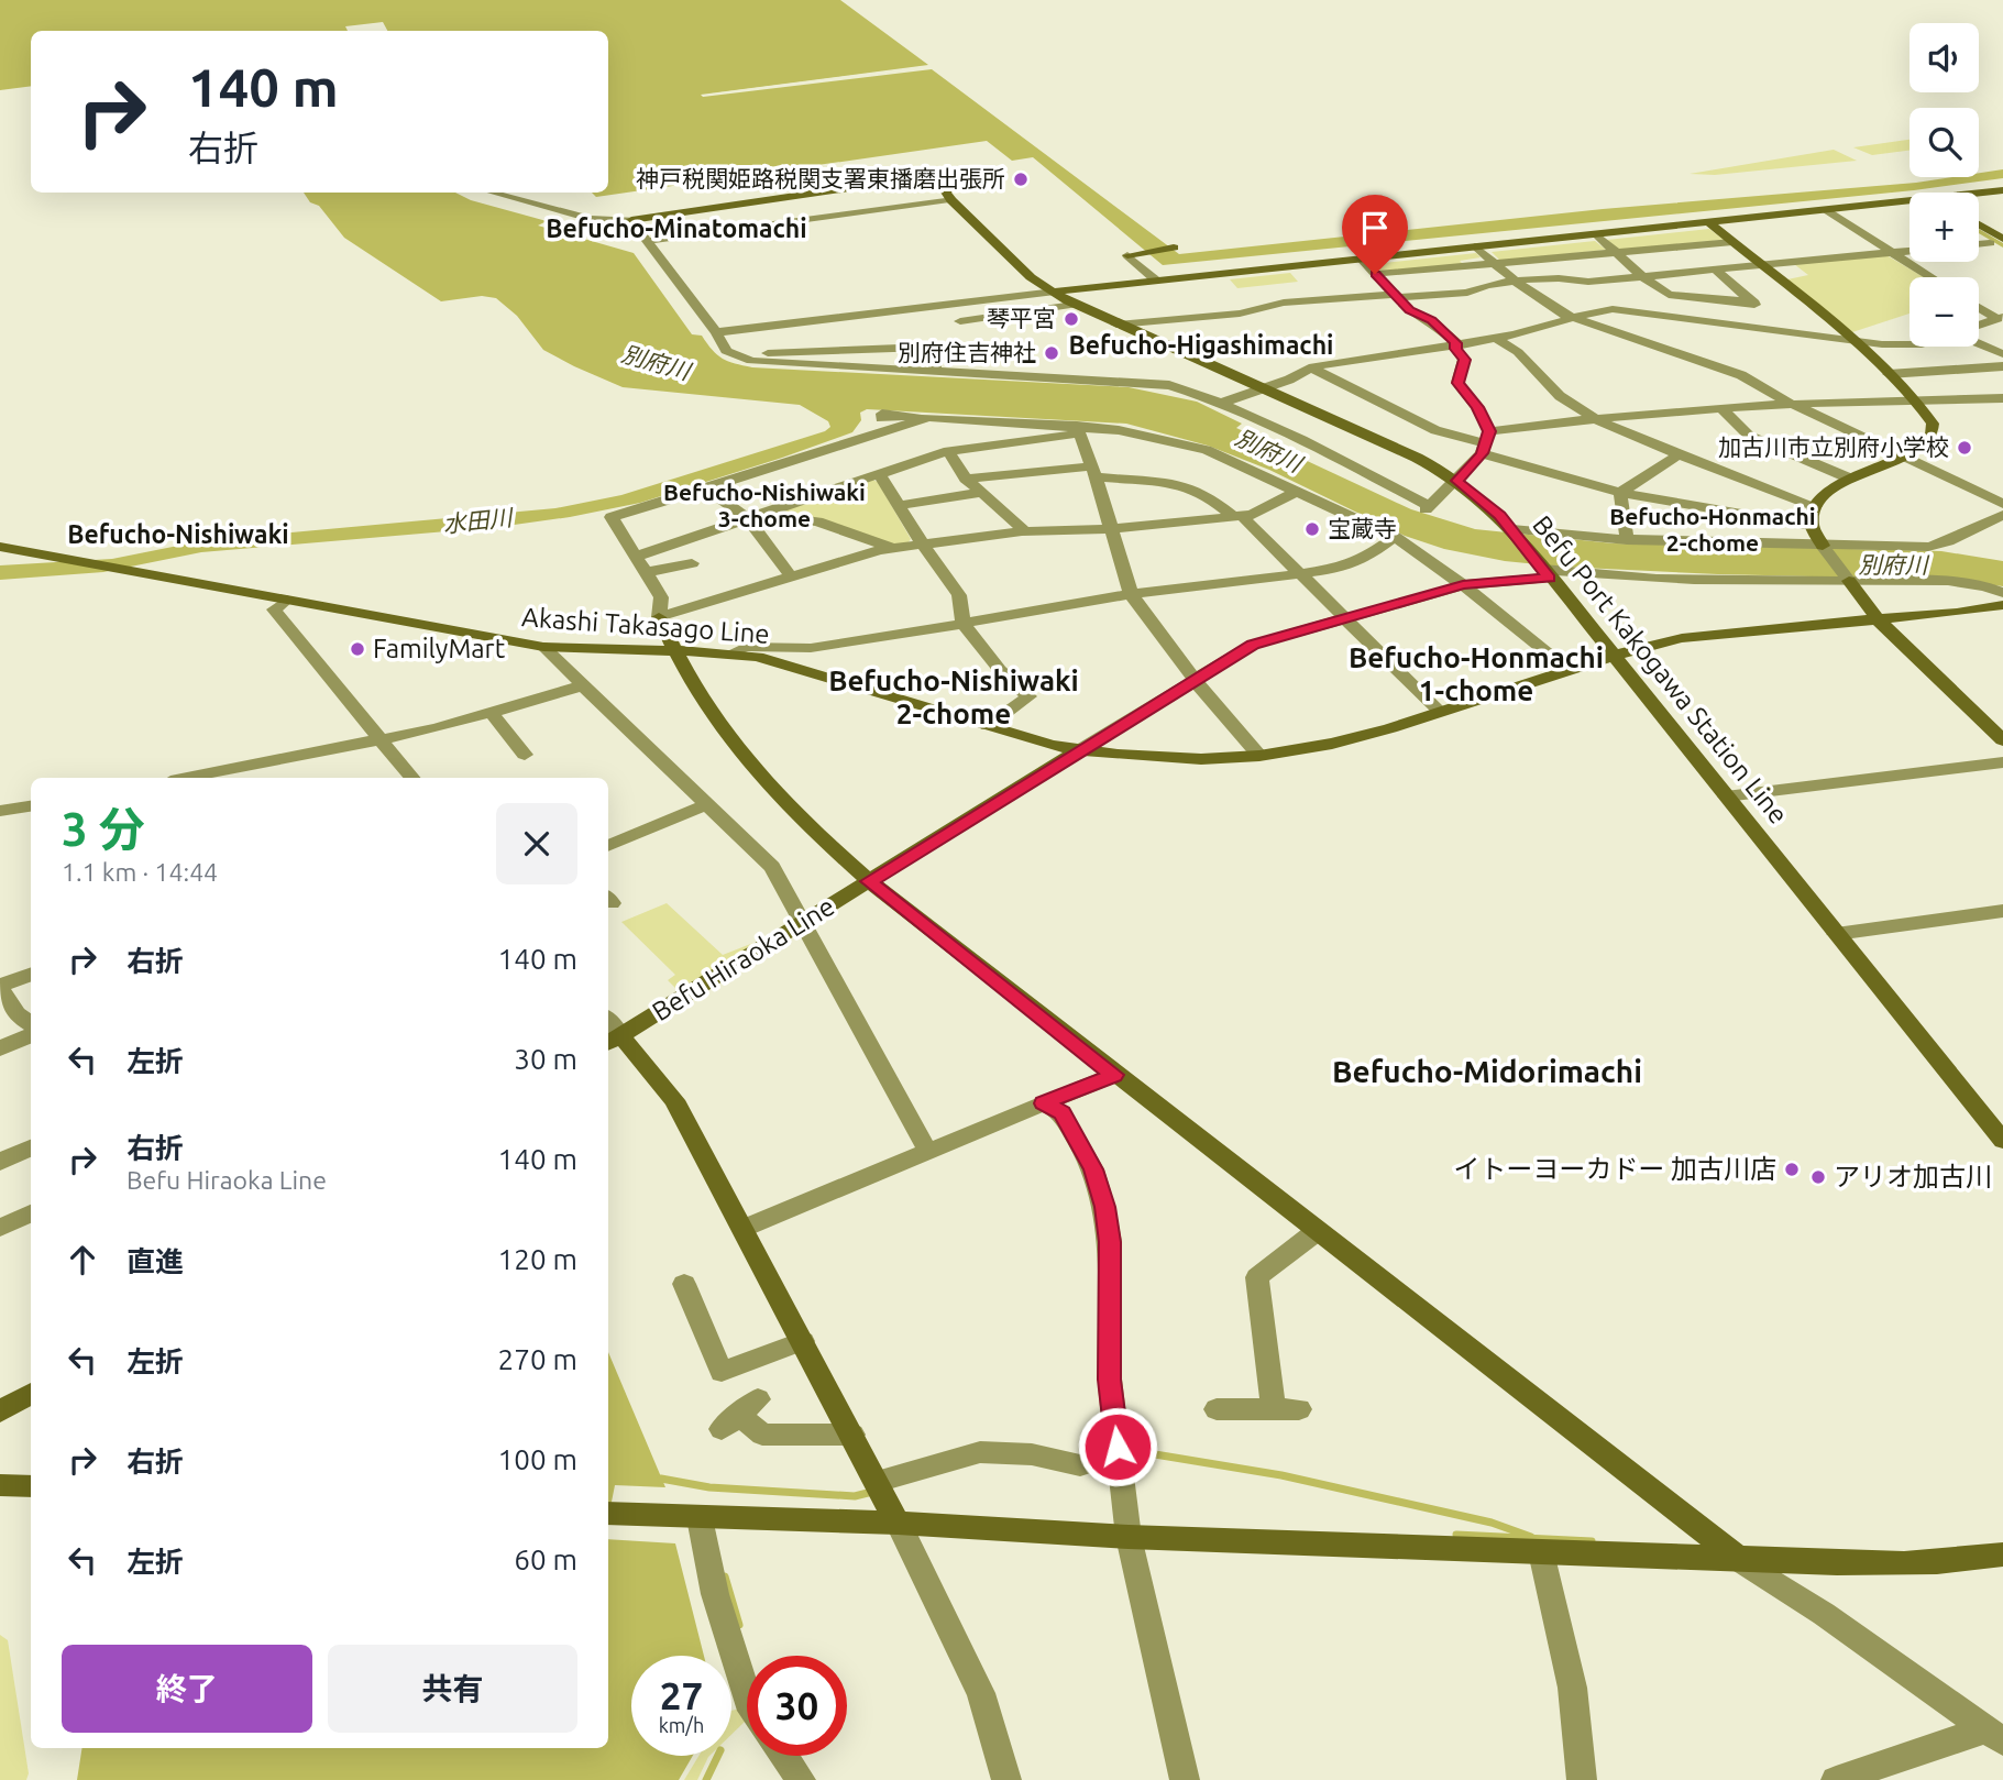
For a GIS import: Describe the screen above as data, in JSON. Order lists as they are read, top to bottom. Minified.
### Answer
{"streets":{"street":["Akashi Takasago Line","Befu Port Kakogawa Station Line","Befu Hiraoka Line"]},"crossings":[["Akashi Takasago Line","Befu Port Kakogawa Station Line"],["Akashi Takasago Line","Befu Hiraoka Line"]],"districts":["Befucho-Minatomachi","Befucho-Higashimachi","Befucho-Nishiwaki 3-chome","Befucho-Honmachi 2-chome","Befucho-Nishiwaki","Befucho-Honmachi 1-chome","Befucho-Nishiwaki 2-chome","Befucho-Midorimachi"],"water":["別府川","水田川"],"places":["神戸税関姫路税関支署東播磨出張所","琴平宮","別府住吉神社","加古川市立別府小学校","宝蔵寺","FamilyMart","イトーヨーカドー 加古川店","アリオ加古川"],"page":{"map_buttons":["+","−"],"turn":["140 m","右折"],"heading":["3 分","1.1 km · 14:44"],"list":[{"name":"右折","value":"140 m"},{"name":"左折","value":"30 m"},{"name":"右折","note":"Befu Hiraoka Line","value":"140 m"},{"name":"直進","value":"120 m"},{"name":"左折","value":"270 m"},{"name":"右折","value":"100 m"},{"name":"左折","value":"60 m"}],"buttons":["終了","共有"],"speed":"27 km/h","limit":"30"}}
